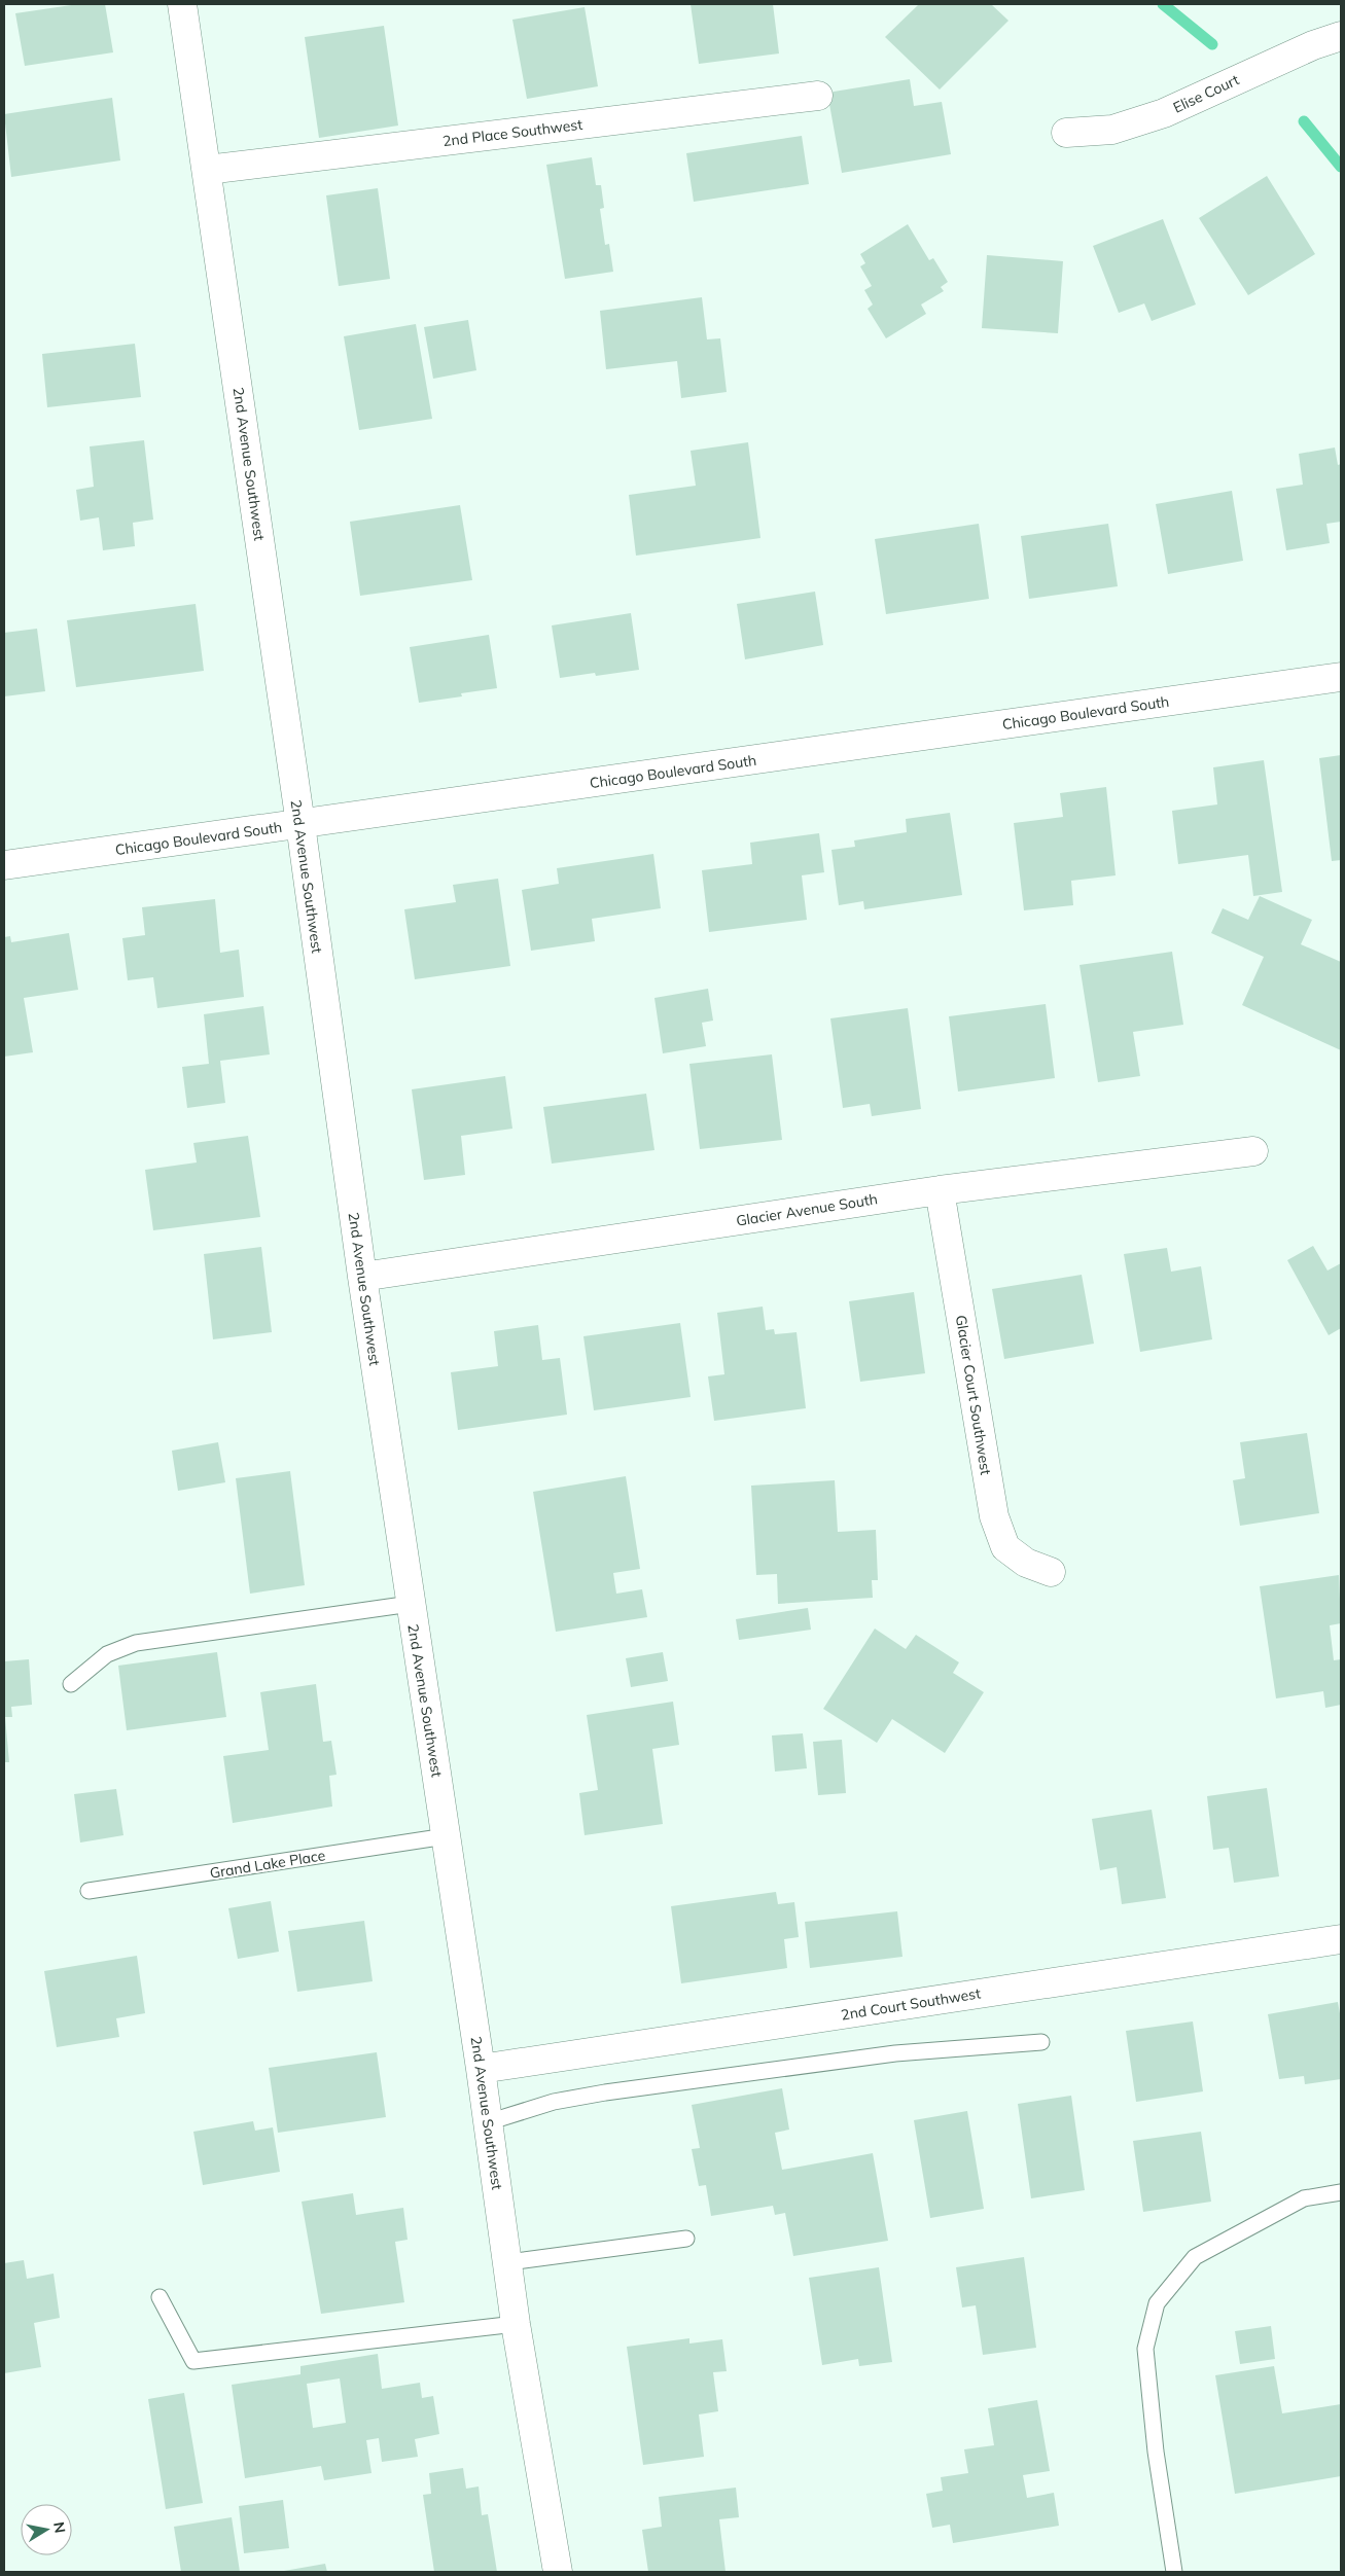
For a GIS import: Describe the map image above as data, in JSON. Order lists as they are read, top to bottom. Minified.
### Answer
{"streets":{"street":["Elise Court","2nd Place Southwest","2nd Avenue Southwest","Chicago Boulevard South","Glacier Avenue South","Glacier Court Southwest","2nd Court Southwest"],"lane":["Grand Lake Place"]},"crossings":[["2nd Place Southwest","2nd Avenue Southwest"],["2nd Avenue Southwest","Chicago Boulevard South"],["2nd Avenue Southwest","Glacier Avenue South"],["2nd Avenue Southwest","Grand Lake Place"],["2nd Avenue Southwest","2nd Court Southwest"],["Glacier Avenue South","Glacier Court Southwest"]],"north":"right"}
